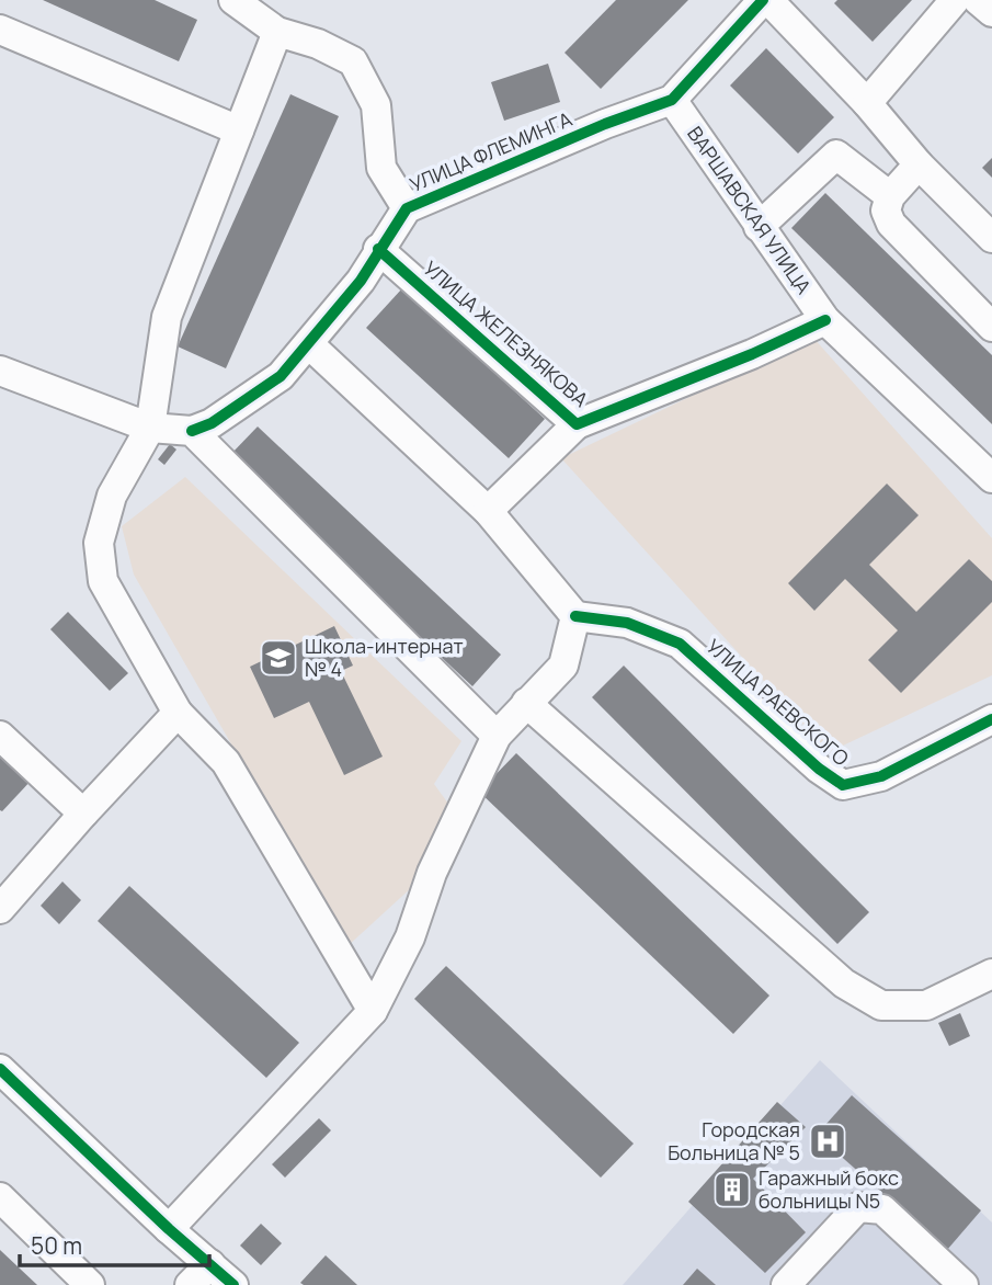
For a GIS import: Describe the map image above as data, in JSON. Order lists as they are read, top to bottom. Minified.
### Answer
{"streets":{"street":["УЛИЦА ФЛЕМИНГА","ВАРШАВСКАЯ УЛИЦА","УЛИЦА ЖЕЛЕЗНЯКОВА","УЛИЦА РАЕВСКОГО"]},"crossings":[["УЛИЦА ФЛЕМИНГА","ВАРШАВСКАЯ УЛИЦА"],["УЛИЦА ФЛЕМИНГА","УЛИЦА ЖЕЛЕЗНЯКОВА"],["ВАРШАВСКАЯ УЛИЦА","УЛИЦА ЖЕЛЕЗНЯКОВА"]],"places":{"school or university":["Школа-интернат № 4"],"hospital":["Городская Больница № 5"],"building":["Гаражный бокс больницы N5"]},"scale_bar":"50 m"}
